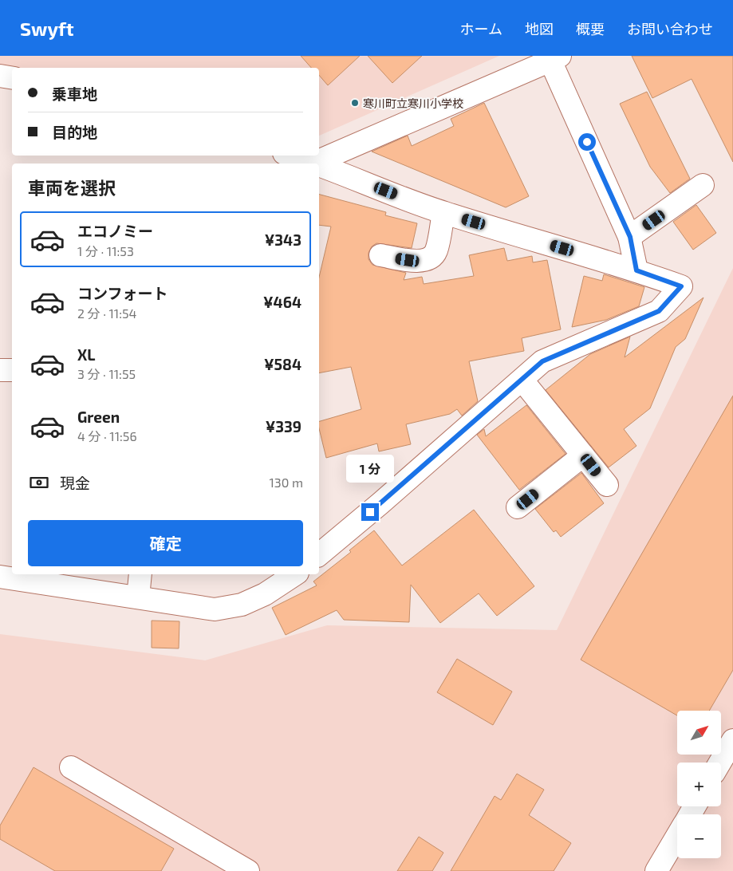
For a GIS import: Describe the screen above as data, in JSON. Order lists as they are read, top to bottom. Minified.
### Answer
{"places":["寒川町立寒川小学校"],"north":"top right","page":{"header":"Swyft","nav":["ホーム","地図","概要","お問い合わせ"],"banner":["乗車地","目的地"],"heading":"車両を選択","list":[{"name":"エコノミー","note":"1 分 · 11:53","value":"¥343"},{"name":"コンフォート","note":"2 分 · 11:54","value":"¥464"},{"name":"XL","note":"3 分 · 11:55","value":"¥584"},{"name":"Green","note":"4 分 · 11:56","value":"¥339"}],"bubble":"1 分","pay":["現金","130 m"],"buttons":"確定","map_buttons":["+","−"]}}
